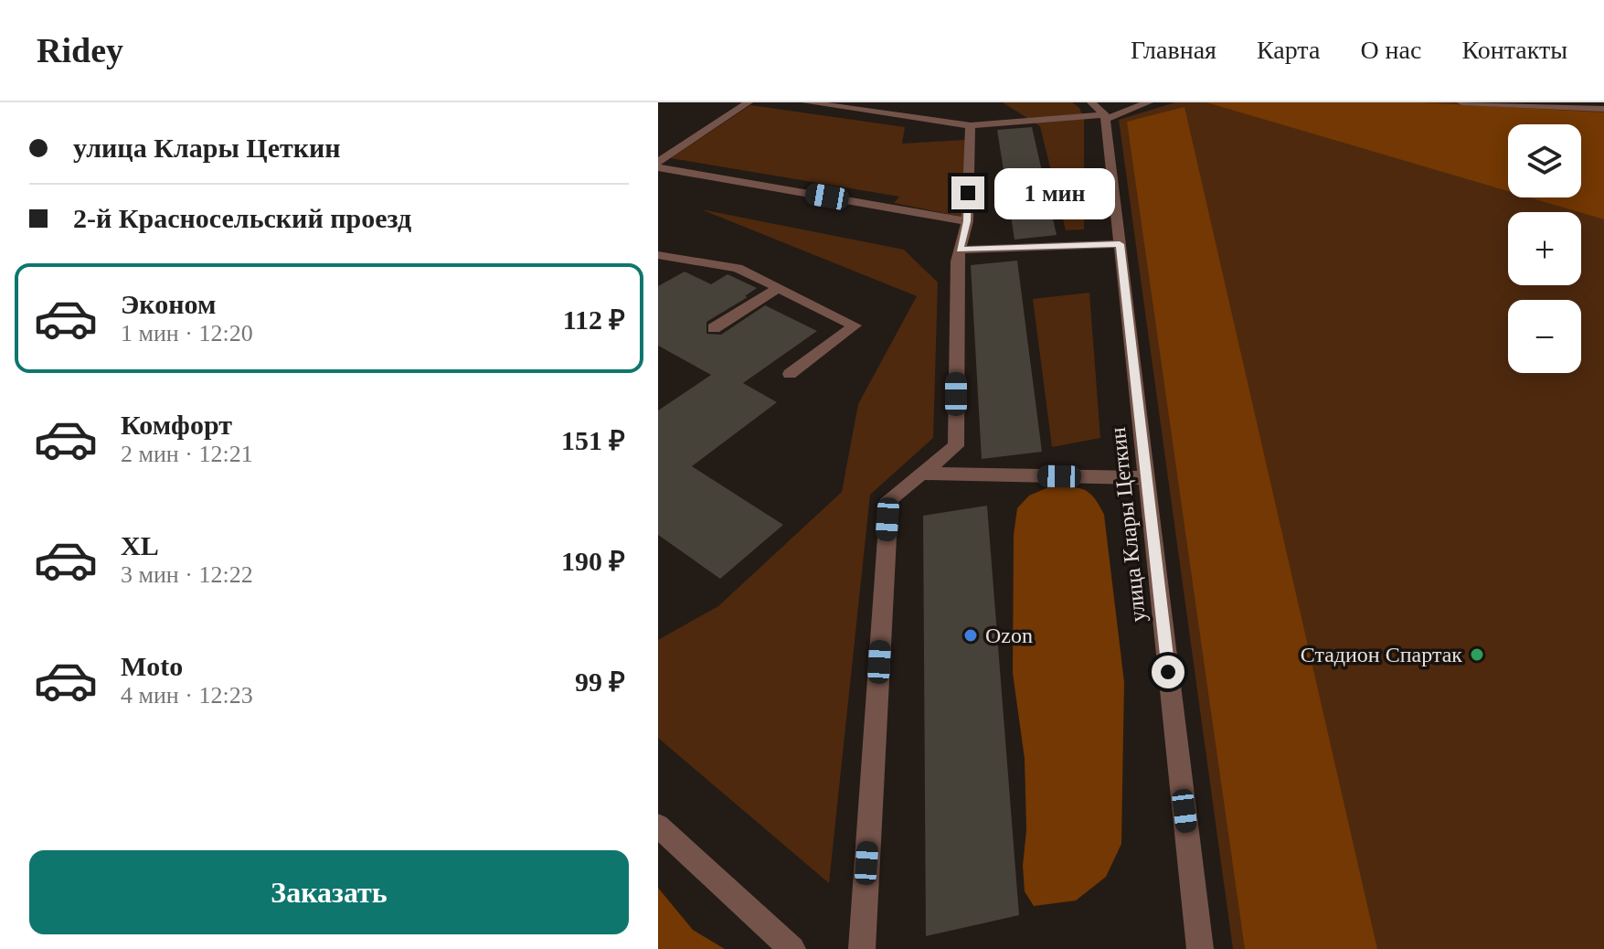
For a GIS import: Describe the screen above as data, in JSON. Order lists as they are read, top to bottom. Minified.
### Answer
{"streets":{"street":["улица Клары Цеткин"]},"places":["Ozon","Стадион Спартак"],"page":{"header":"Ridey","nav":["Главная","Карта","О нас","Контакты"],"banner":["улица Клары Цеткин","2-й Красносельский проезд"],"map_buttons":["+","−"],"bubble":"1 мин","list":[{"name":"Эконом","note":"1 мин · 12:20","value":"112 ₽"},{"name":"Комфорт","note":"2 мин · 12:21","value":"151 ₽"},{"name":"XL","note":"3 мин · 12:22","value":"190 ₽"},{"name":"Moto","note":"4 мин · 12:23","value":"99 ₽"}],"buttons":"Заказать"}}
